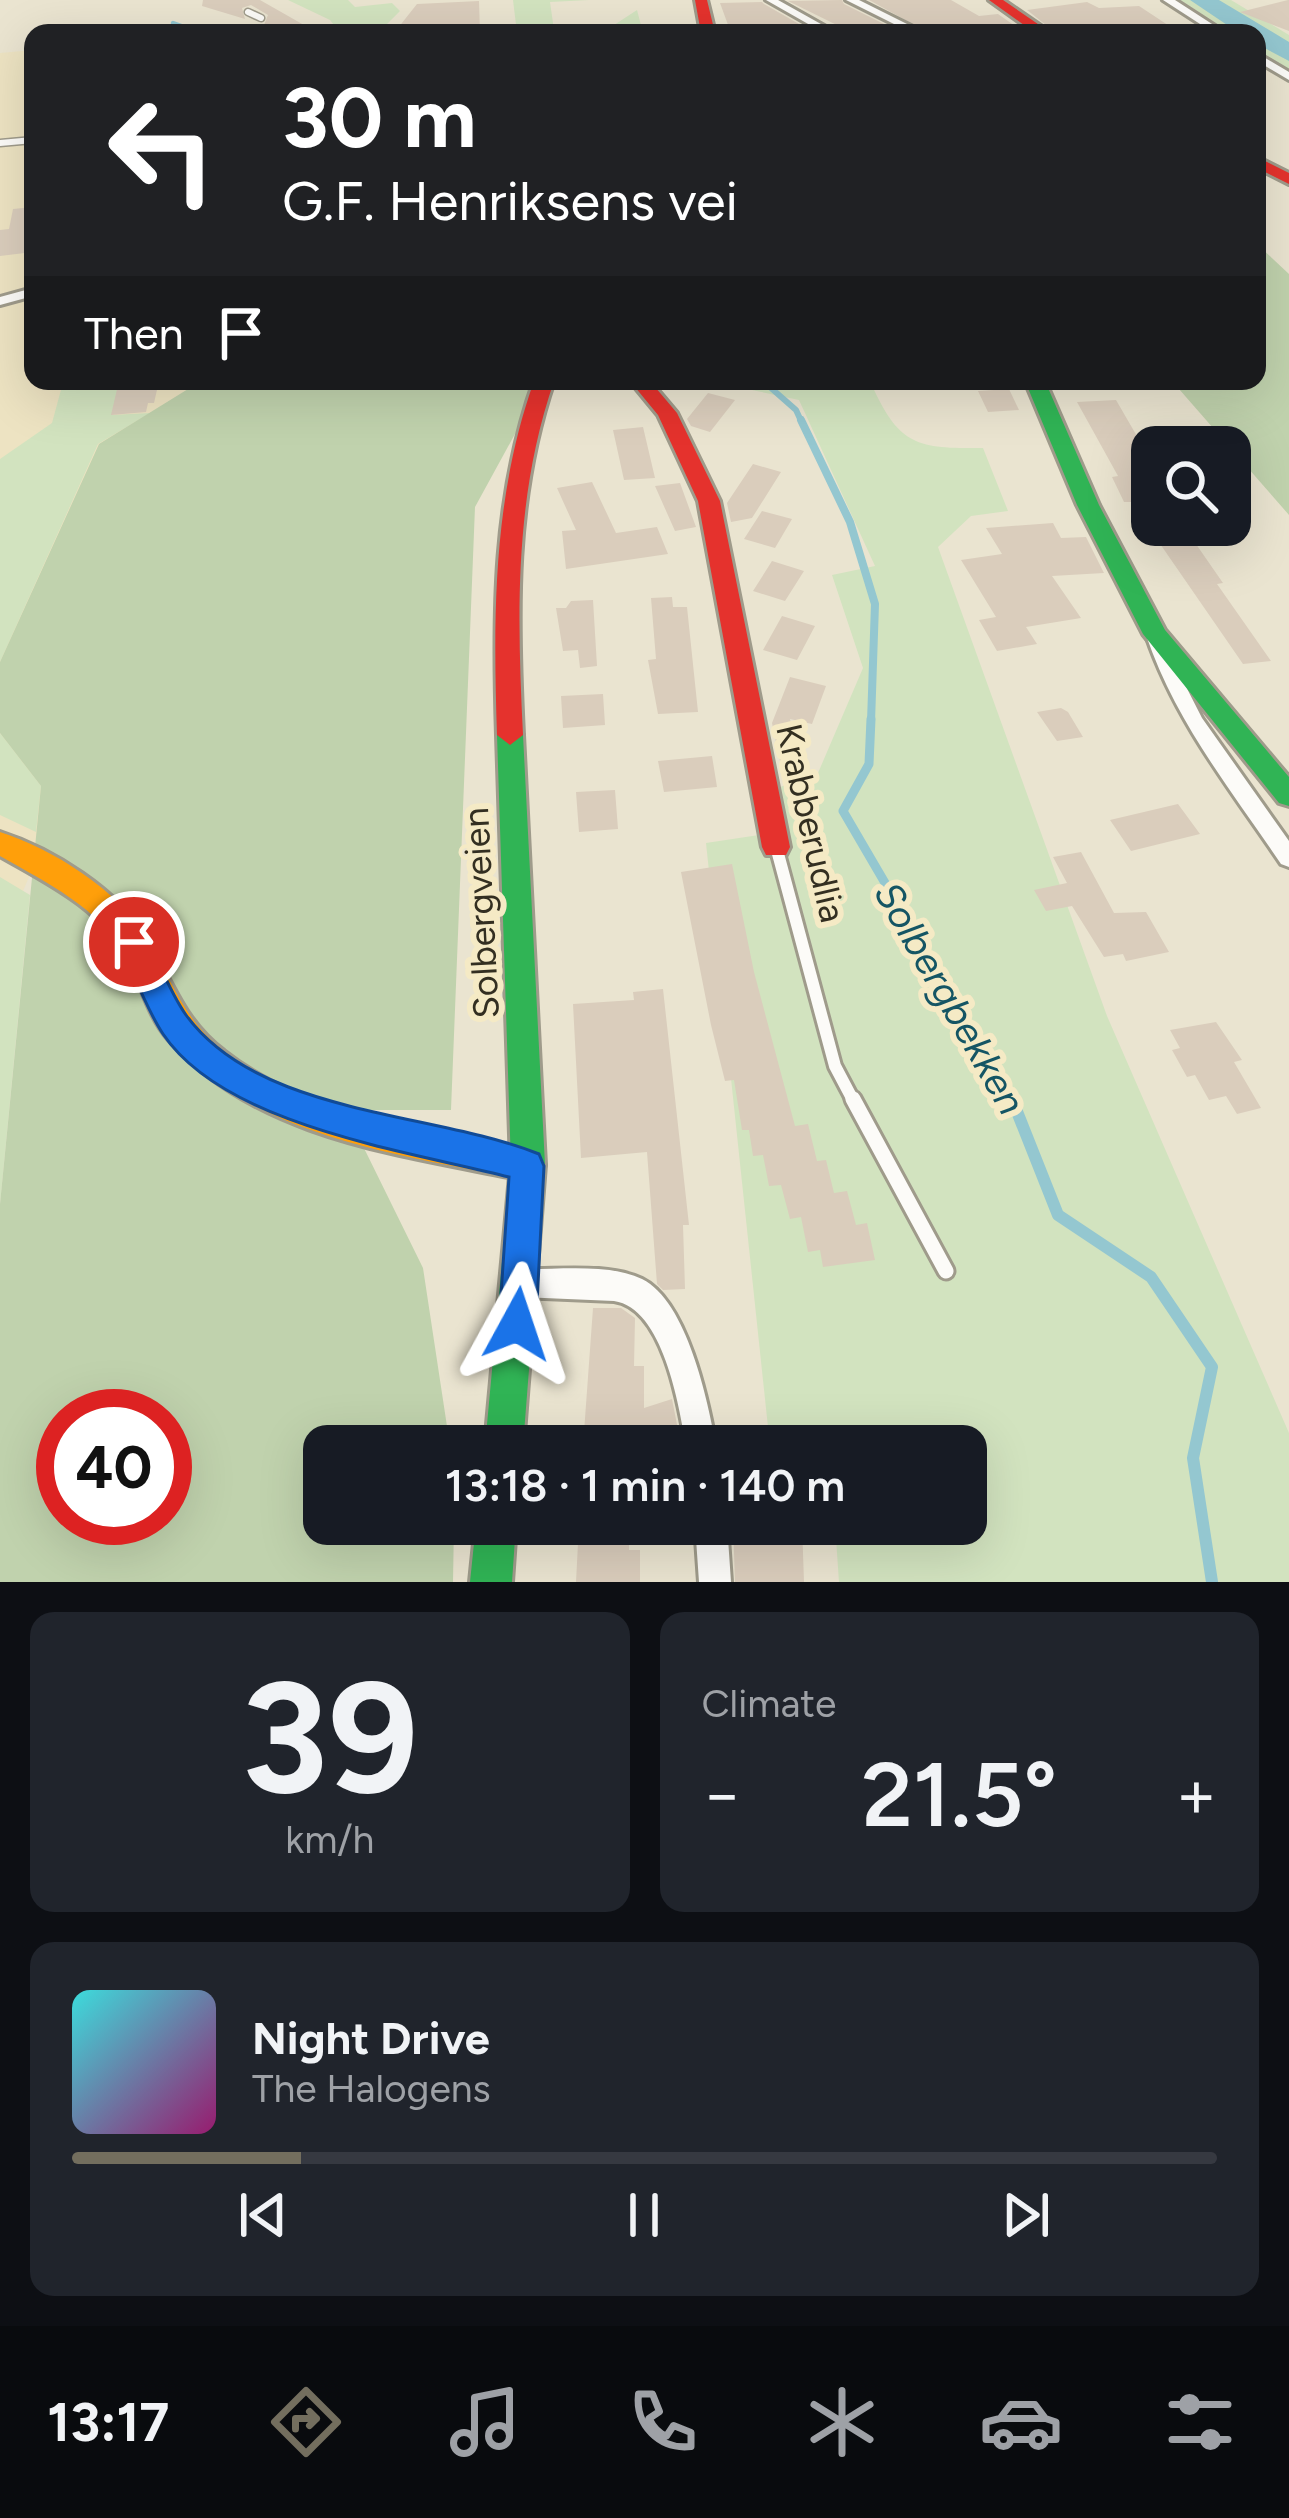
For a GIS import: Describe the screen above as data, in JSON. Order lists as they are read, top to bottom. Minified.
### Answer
{"streets":{"street":["Krabberudlia","Solbergveien"]},"water":["Solbergbekken"],"page":{"turn":["30 m","G.F. Henriksens vei"],"then":"Then","limit":"40","trip":"13:18 · 1 min · 140 m","tile":[["39","km/h"],"Climate"],"heat":["−","21.5°","+"],"song":["Night Drive","The Halogens"],"tabs":"13:17"}}
